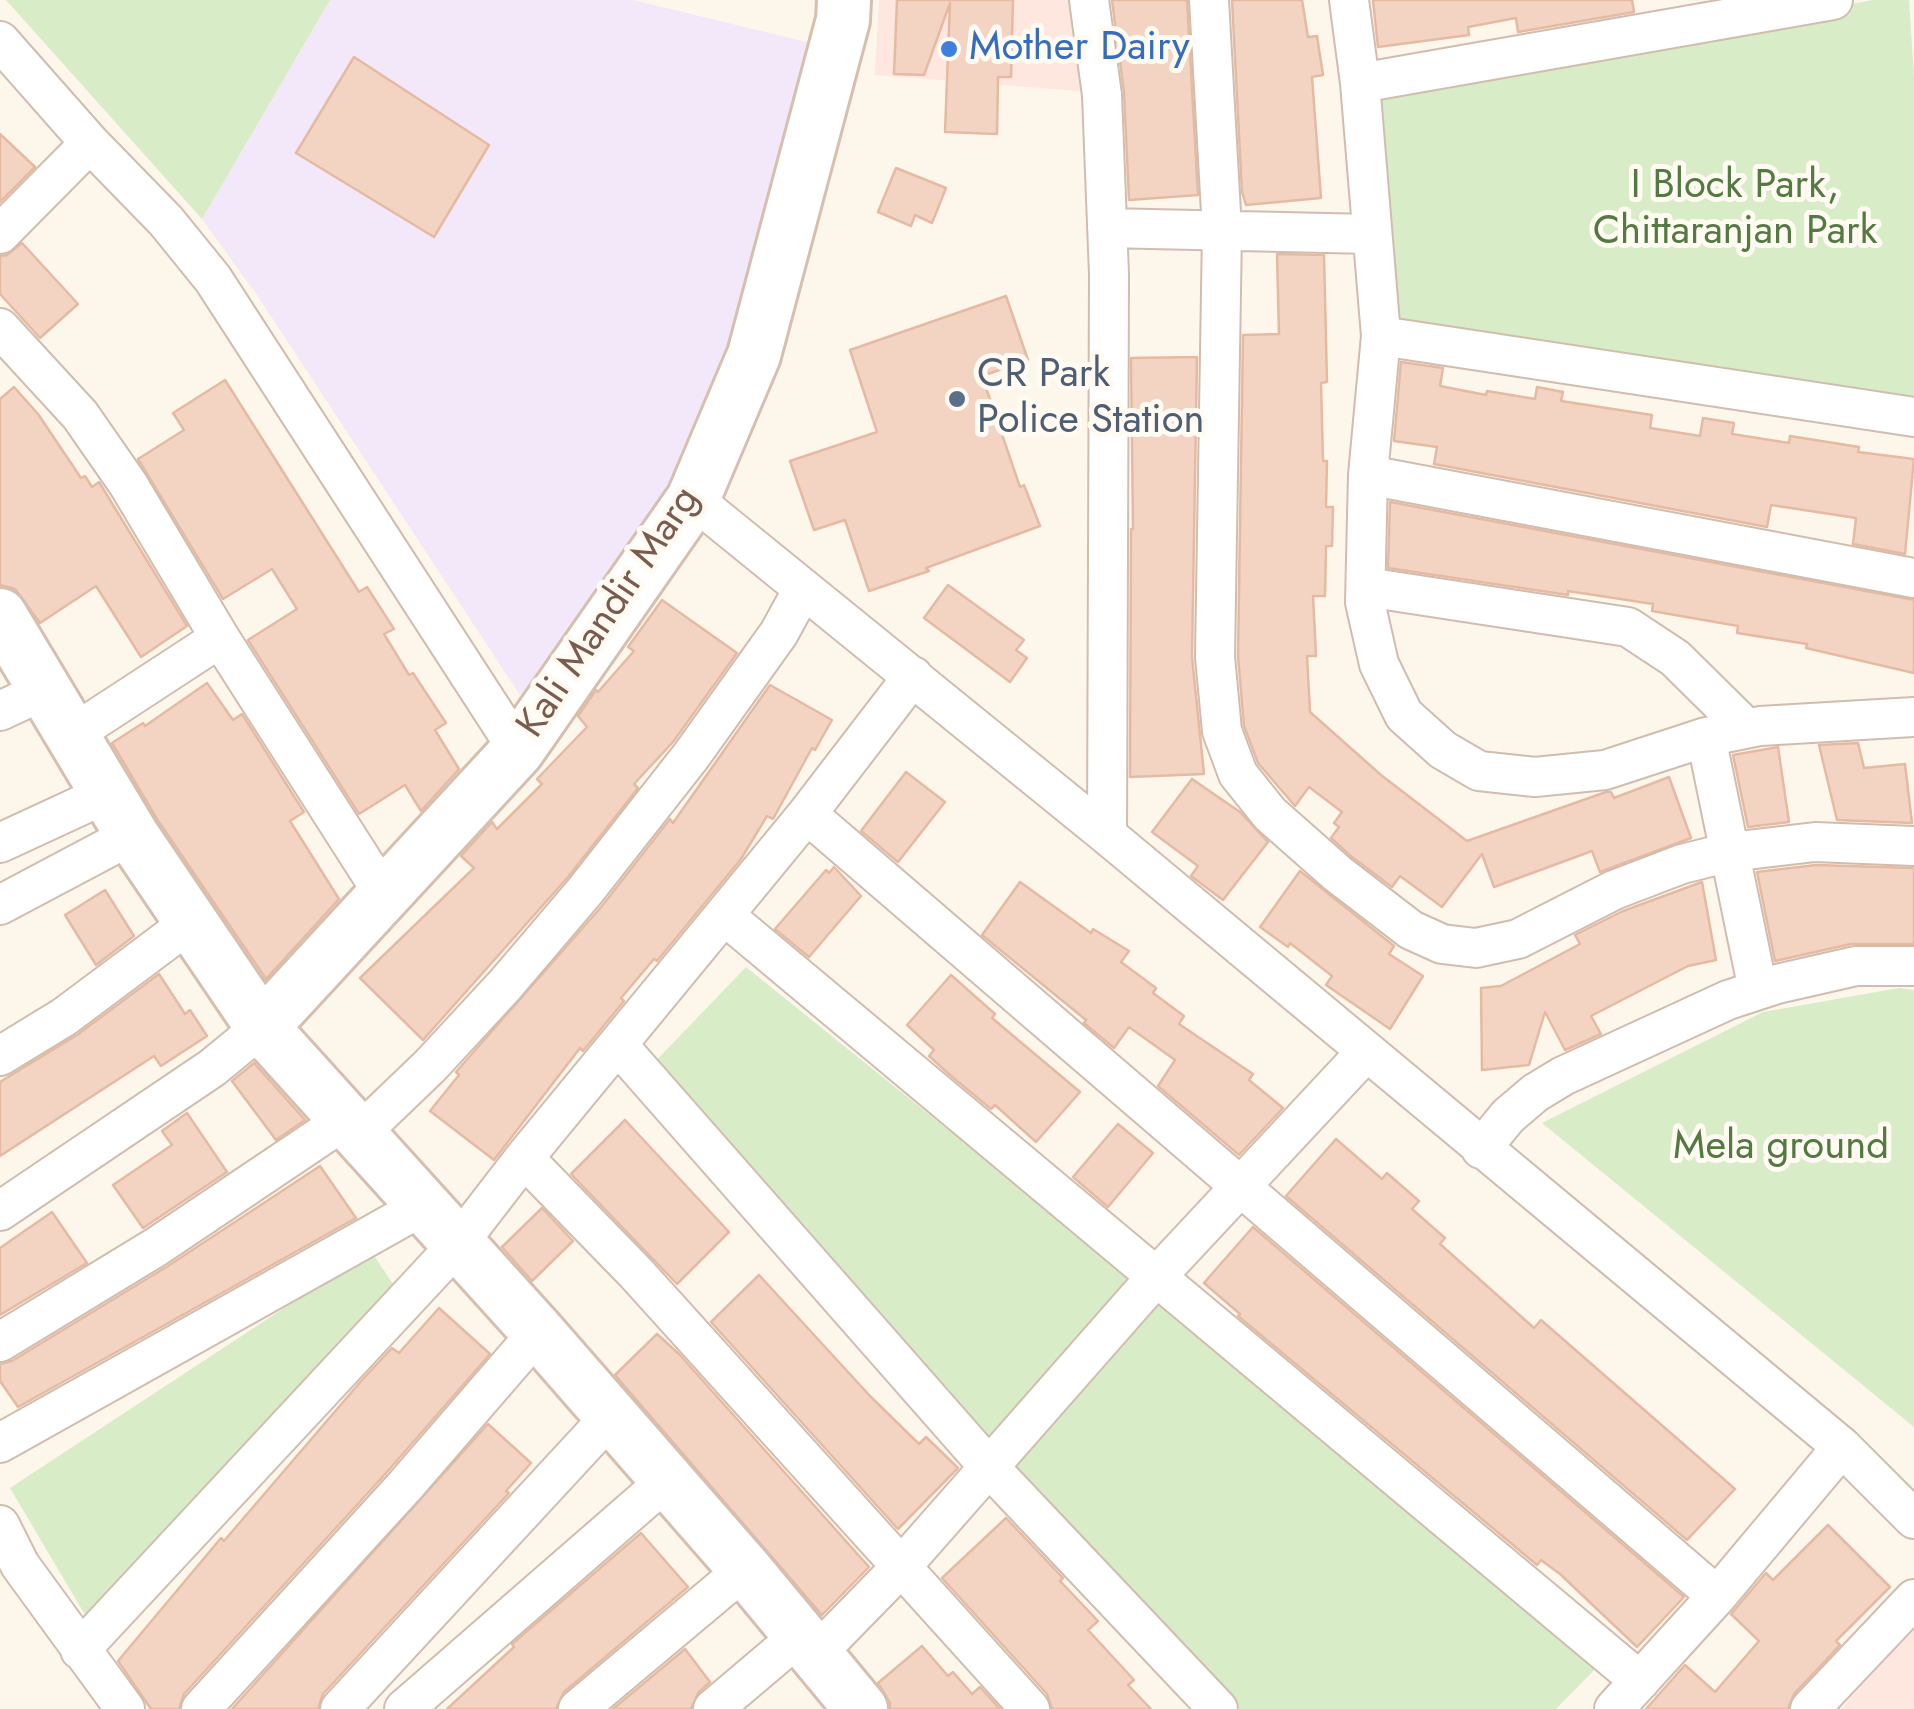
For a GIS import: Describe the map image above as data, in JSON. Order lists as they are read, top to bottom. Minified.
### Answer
{"streets":{"street":["Kali Mandir Marg"]},"parks":["I Block Park, Chittaranjan Park","Mela ground"],"places":["Mother Dairy","CR Park Police Station"]}
